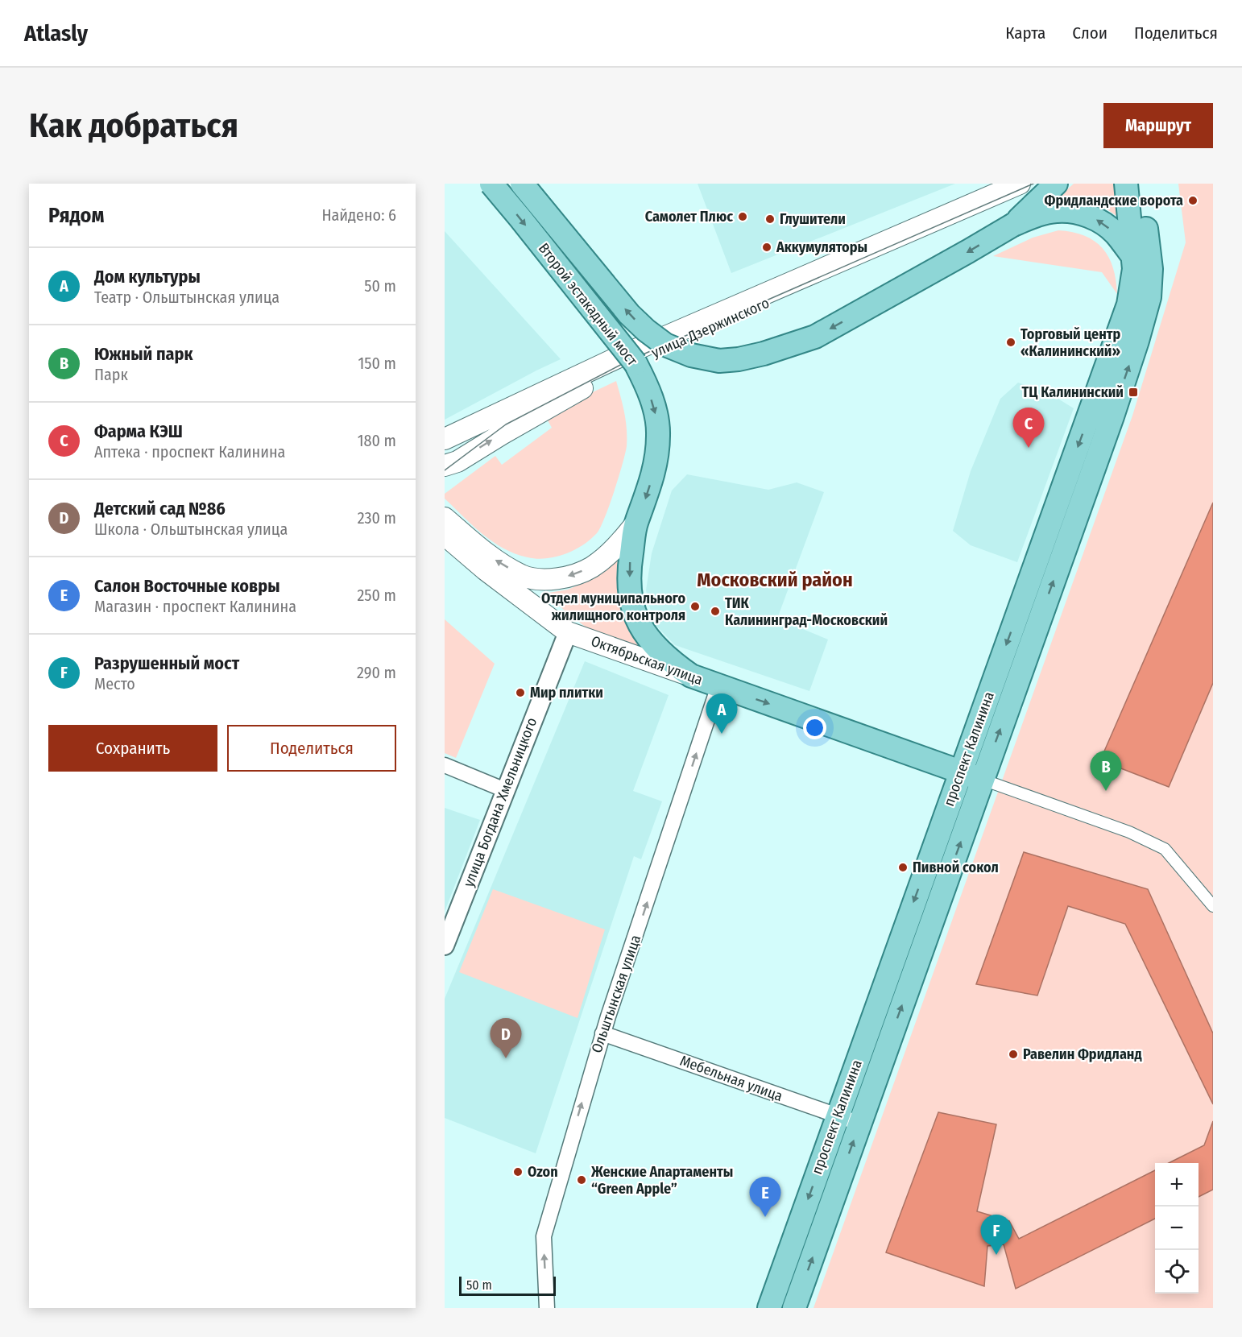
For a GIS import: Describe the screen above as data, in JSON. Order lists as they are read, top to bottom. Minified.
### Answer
{"streets":{"main road":["Второй эстакадный мост","улица Дзержинского","Октябрьская улица","проспект Калинина"],"street":["улица Богдана Хмельницкого","Ольштынская улица","Мебельная улица"]},"crossings":[["Второй эстакадный мост","Октябрьская улица"],["Октябрьская улица","проспект Калинина"],["Октябрьская улица","улица Богдана Хмельницкого"],["Октябрьская улица","Ольштынская улица"],["проспект Калинина","Мебельная улица"],["Ольштынская улица","Мебельная улица"]],"one_way":["Октябрьская улица","Ольштынская улица"],"districts":["Московский район"],"places":{"other":["Фридландские ворота","Самолет Плюс","Глушители","Аккумуляторы","Торговый центр «Калининский»","Отдел муниципального жилищного контроля","ТИК Калининград-Московский","Мир плитки","Пивной сокол","Равелин Фридланд","Ozon","Женские Апартаменты “Green Apple”"],"transit":["ТЦ Калининский"]},"scale_bar":"50 m","page":{"header":"Atlasly","nav":["Карта","Слои","Поделиться"],"buttons":["Маршрут",["Сохранить","Поделиться"]],"title":"Как добраться","heading":["Рядом","Найдено: 6"],"list":[{"mark":"A","name":"Дом культуры","note":"Театр · Ольштынская улица","value":"50 m"},{"mark":"B","name":"Южный парк","note":"Парк","value":"150 m"},{"mark":"C","name":"Фарма КЭШ","note":"Аптека · проспект Калинина","value":"180 m"},{"mark":"D","name":"Детский сад №86","note":"Школа · Ольштынская улица","value":"230 m"},{"mark":"E","name":"Салон Восточные ковры","note":"Магазин · проспект Калинина","value":"250 m"},{"mark":"F","name":"Разрушенный мост","note":"Место","value":"290 m"}],"pins":["C","A","B","D","E","F"],"map_buttons":["+","−"],"scale":"50 m"}}
